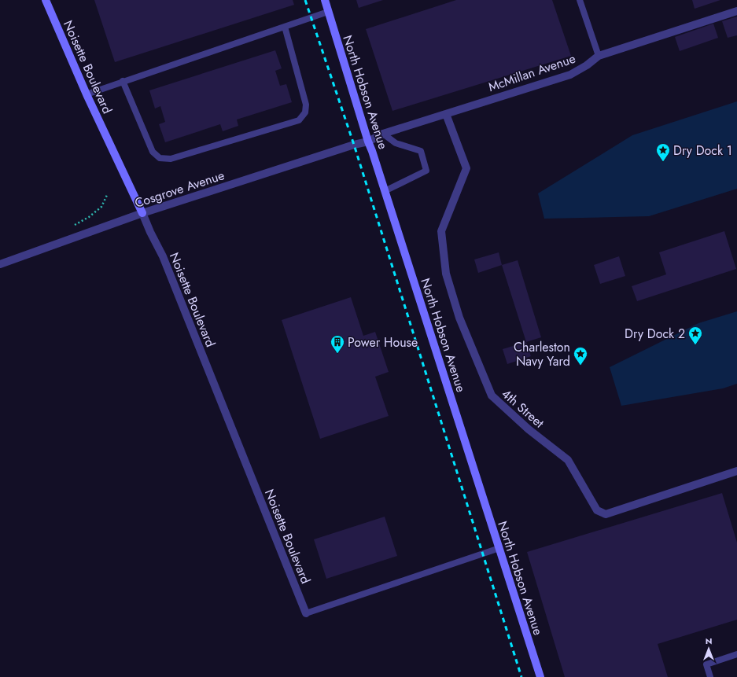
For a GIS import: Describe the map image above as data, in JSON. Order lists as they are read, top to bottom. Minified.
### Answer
{"streets":{"street":["Noisette Boulevard","McMillan Avenue","North Hobson Avenue","Cosgrove Avenue","4th Street"]},"crossings":[["Noisette Boulevard","Cosgrove Avenue"],["McMillan Avenue","North Hobson Avenue"],["McMillan Avenue","Cosgrove Avenue"],["McMillan Avenue","4th Street"],["North Hobson Avenue","Cosgrove Avenue"]],"places":{"place":["Dry Dock 1","Dry Dock 2","Charleston Navy Yard"],"building":["Power House"]},"north":"top"}
